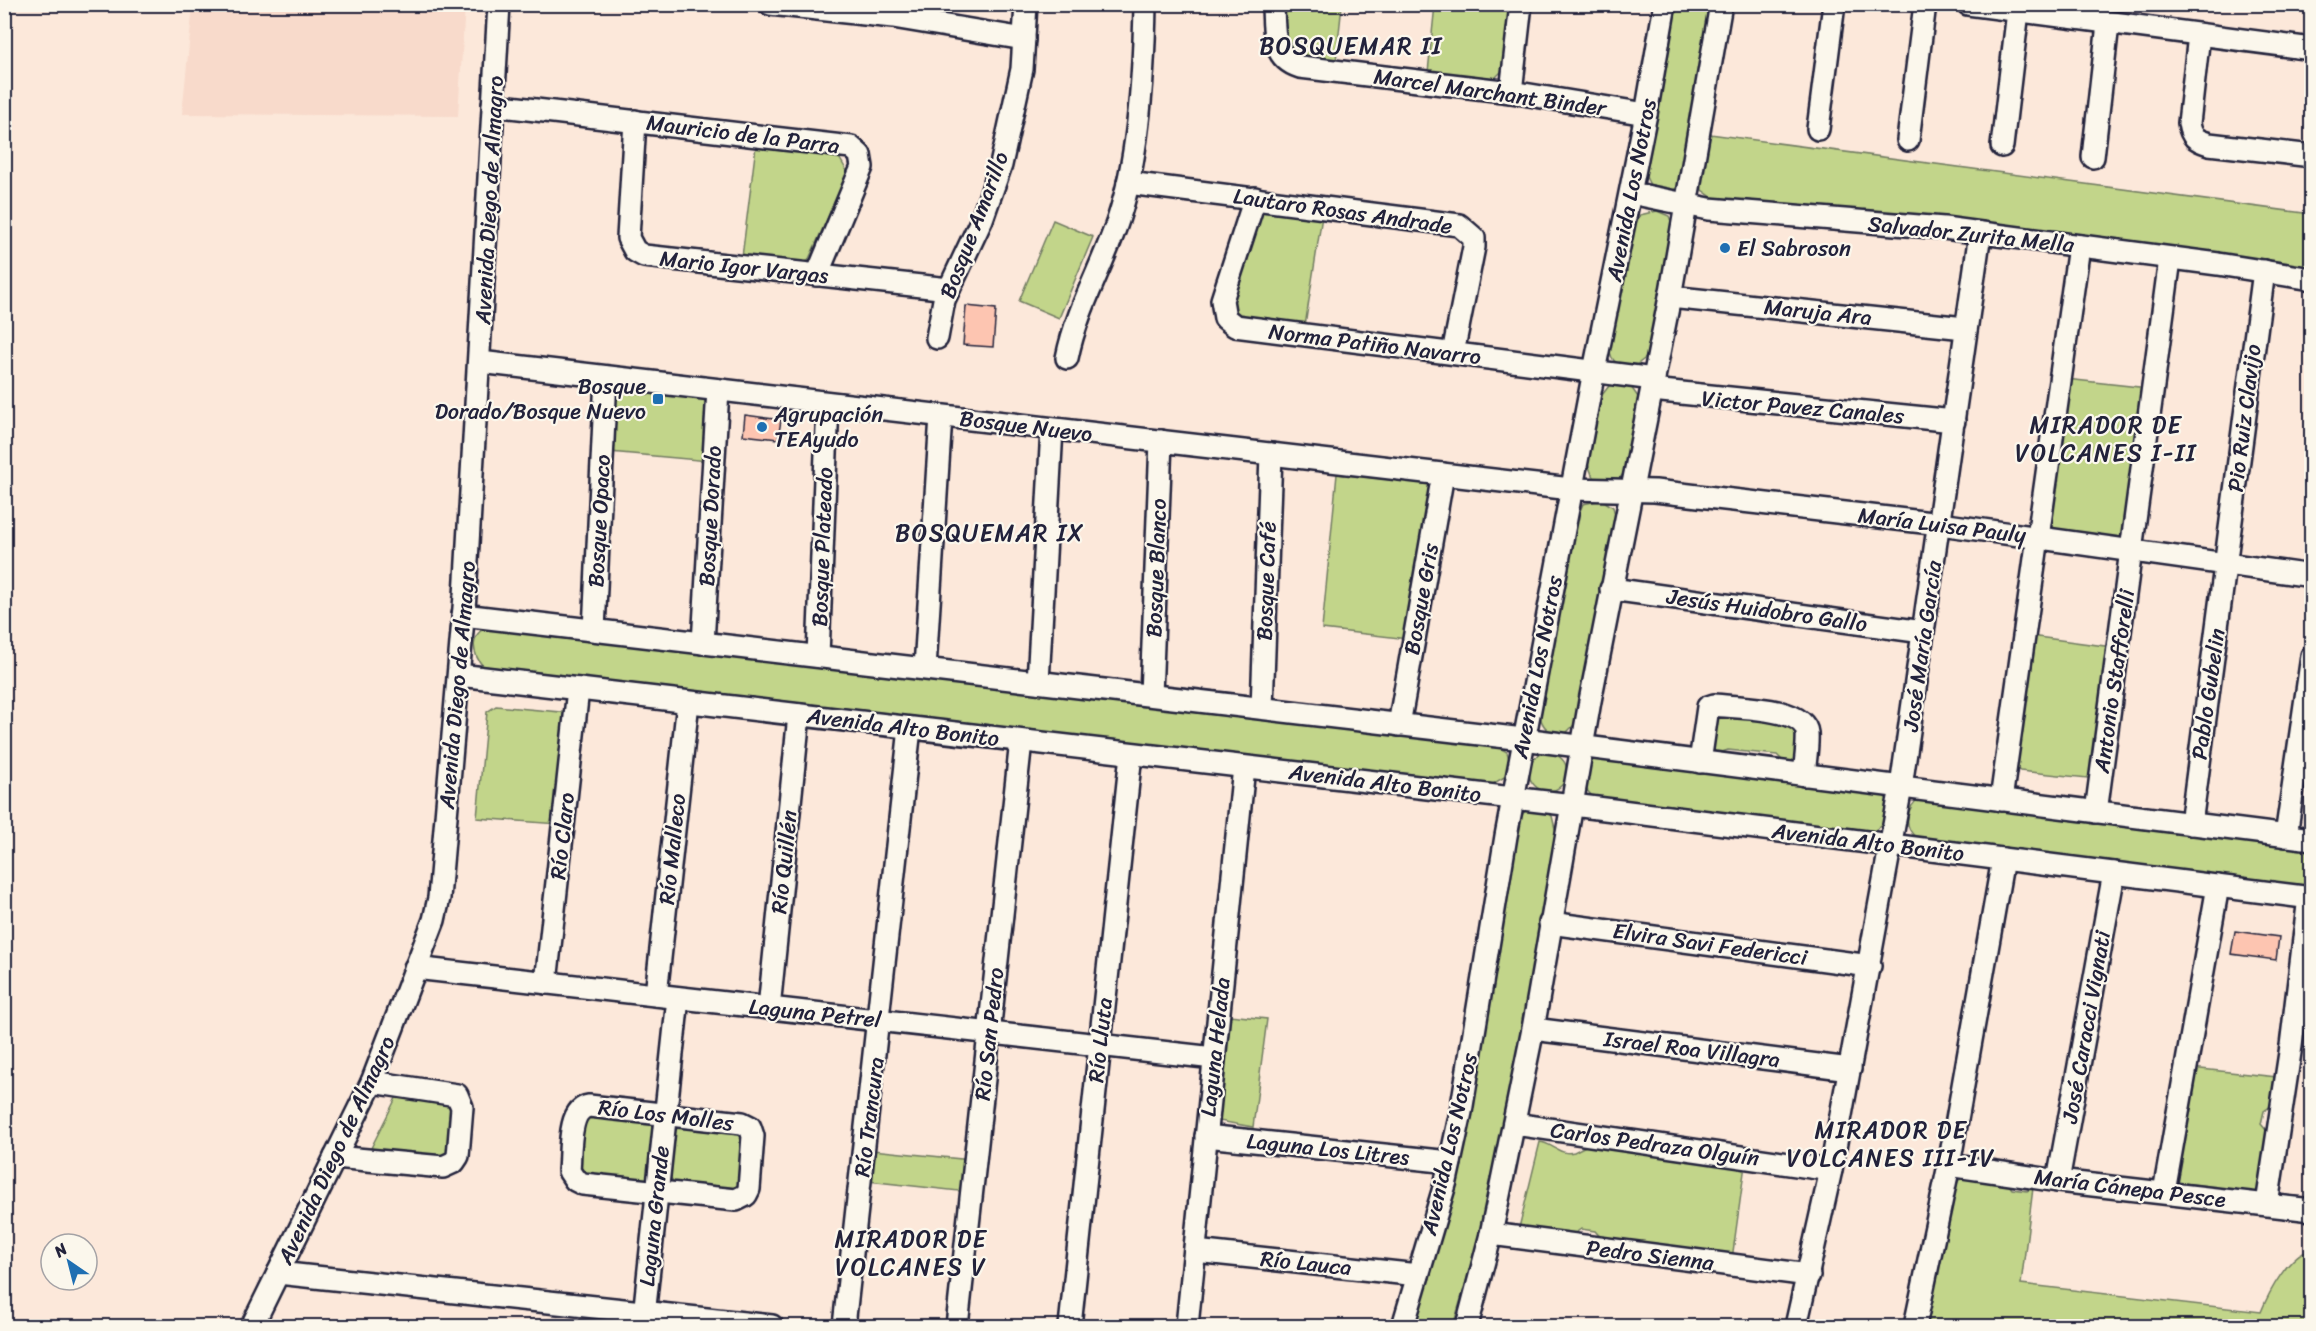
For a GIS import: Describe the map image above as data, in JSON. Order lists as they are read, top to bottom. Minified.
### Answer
{"streets":{"street":["Marcel Marchant Binder","Mauricio de la Parra","Avenida Los Notros","Avenida Diego de Almagro","Lautaro Rosas Andrade","Bosque Amarillo","Salvador Zurita Mella","Mario Igor Vargas","Maruja Ara","Norma Patiño Navarro","Victor Pavez Canales","Pio Ruiz Clavijo","Bosque Nuevo","Bosque Dorado","Bosque Opaco","María Luisa Pauly","Bosque Plateado","Bosque Blanco","Bosque Café","Bosque Gris","Jesús Huidobro Gallo","José María García","Antonio Stafforelli","Pablo Gubelin","Avenida Alto Bonito","Río Claro","Río Malleco","Río Quillén","Elvira Savi Federicci","Laguna Petrel","José Caracci Vignati","Río San Pedro","Río Lluta","Laguna Helada","Israel Roa Villagra","Río Los Molles","Río Trancura","Carlos Pedraza Olguín","Laguna Los Litres","María Cánepa Pesce","Laguna Grande","Pedro Sienna","Río Lauca"]},"crossings":[["Marcel Marchant Binder","Avenida Los Notros"],["Mauricio de la Parra","Avenida Diego de Almagro"],["Mauricio de la Parra","Mario Igor Vargas"],["Avenida Los Notros","Salvador Zurita Mella"],["Avenida Los Notros","Norma Patiño Navarro"],["Avenida Los Notros","Bosque Nuevo"],["Avenida Los Notros","María Luisa Pauly"],["Avenida Los Notros","Avenida Alto Bonito"],["Avenida Los Notros","Laguna Los Litres"],["Avenida Los Notros","Río Lauca"],["Avenida Diego de Almagro","Bosque Nuevo"],["Avenida Diego de Almagro","Avenida Alto Bonito"],["Avenida Diego de Almagro","Laguna Petrel"],["Lautaro Rosas Andrade","Norma Patiño Navarro"],["Bosque Amarillo","Mario Igor Vargas"],["Salvador Zurita Mella","Pio Ruiz Clavijo"],["Salvador Zurita Mella","José María García"],["Salvador Zurita Mella","Antonio Stafforelli"],["Maruja Ara","José María García"],["Norma Patiño Navarro","Victor Pavez Canales"],["Victor Pavez Canales","José María García"],["Pio Ruiz Clavijo","María Luisa Pauly"],["Pio Ruiz Clavijo","Pablo Gubelin"],["Bosque Nuevo","Bosque Dorado"],["Bosque Nuevo","Bosque Opaco"],["Bosque Nuevo","María Luisa Pauly"],["Bosque Nuevo","Bosque Plateado"],["Bosque Nuevo","Bosque Blanco"],["Bosque Nuevo","Bosque Café"],["Bosque Nuevo","Bosque Gris"],["María Luisa Pauly","José María García"],["María Luisa Pauly","Antonio Stafforelli"],["María Luisa Pauly","Pablo Gubelin"],["Jesús Huidobro Gallo","José María García"],["José María García","Avenida Alto Bonito"],["José María García","Elvira Savi Federicci"],["José María García","Israel Roa Villagra"],["José María García","Carlos Pedraza Olguín"],["José María García","Pedro Sienna"],["Avenida Alto Bonito","Río Claro"],["Avenida Alto Bonito","Río Malleco"],["Avenida Alto Bonito","Río Quillén"],["Avenida Alto Bonito","José Caracci Vignati"],["Avenida Alto Bonito","Río San Pedro"],["Avenida Alto Bonito","Río Lluta"],["Avenida Alto Bonito","Laguna Helada"],["Avenida Alto Bonito","Río Trancura"],["Río Claro","Laguna Petrel"],["Río Malleco","Laguna Petrel"],["Río Quillén","Laguna Petrel"],["Laguna Petrel","Río San Pedro"],["Laguna Petrel","Río Lluta"],["Laguna Petrel","Laguna Helada"],["Laguna Petrel","Río Trancura"],["Laguna Petrel","Laguna Grande"],["José Caracci Vignati","María Cánepa Pesce"],["Laguna Helada","Laguna Los Litres"],["Laguna Helada","Río Lauca"],["Río Los Molles","Laguna Grande"]],"districts":["BOSQUEMAR II","MIRADOR DE VOLCANES I-II","BOSQUEMAR IX","MIRADOR DE VOLCANES III-IV","MIRADOR DE VOLCANES V"],"places":{"other":["El Sabroson","Agrupación TEAyudo"],"transit":["Bosque Dorado/Bosque Nuevo"]},"north":"top left"}
